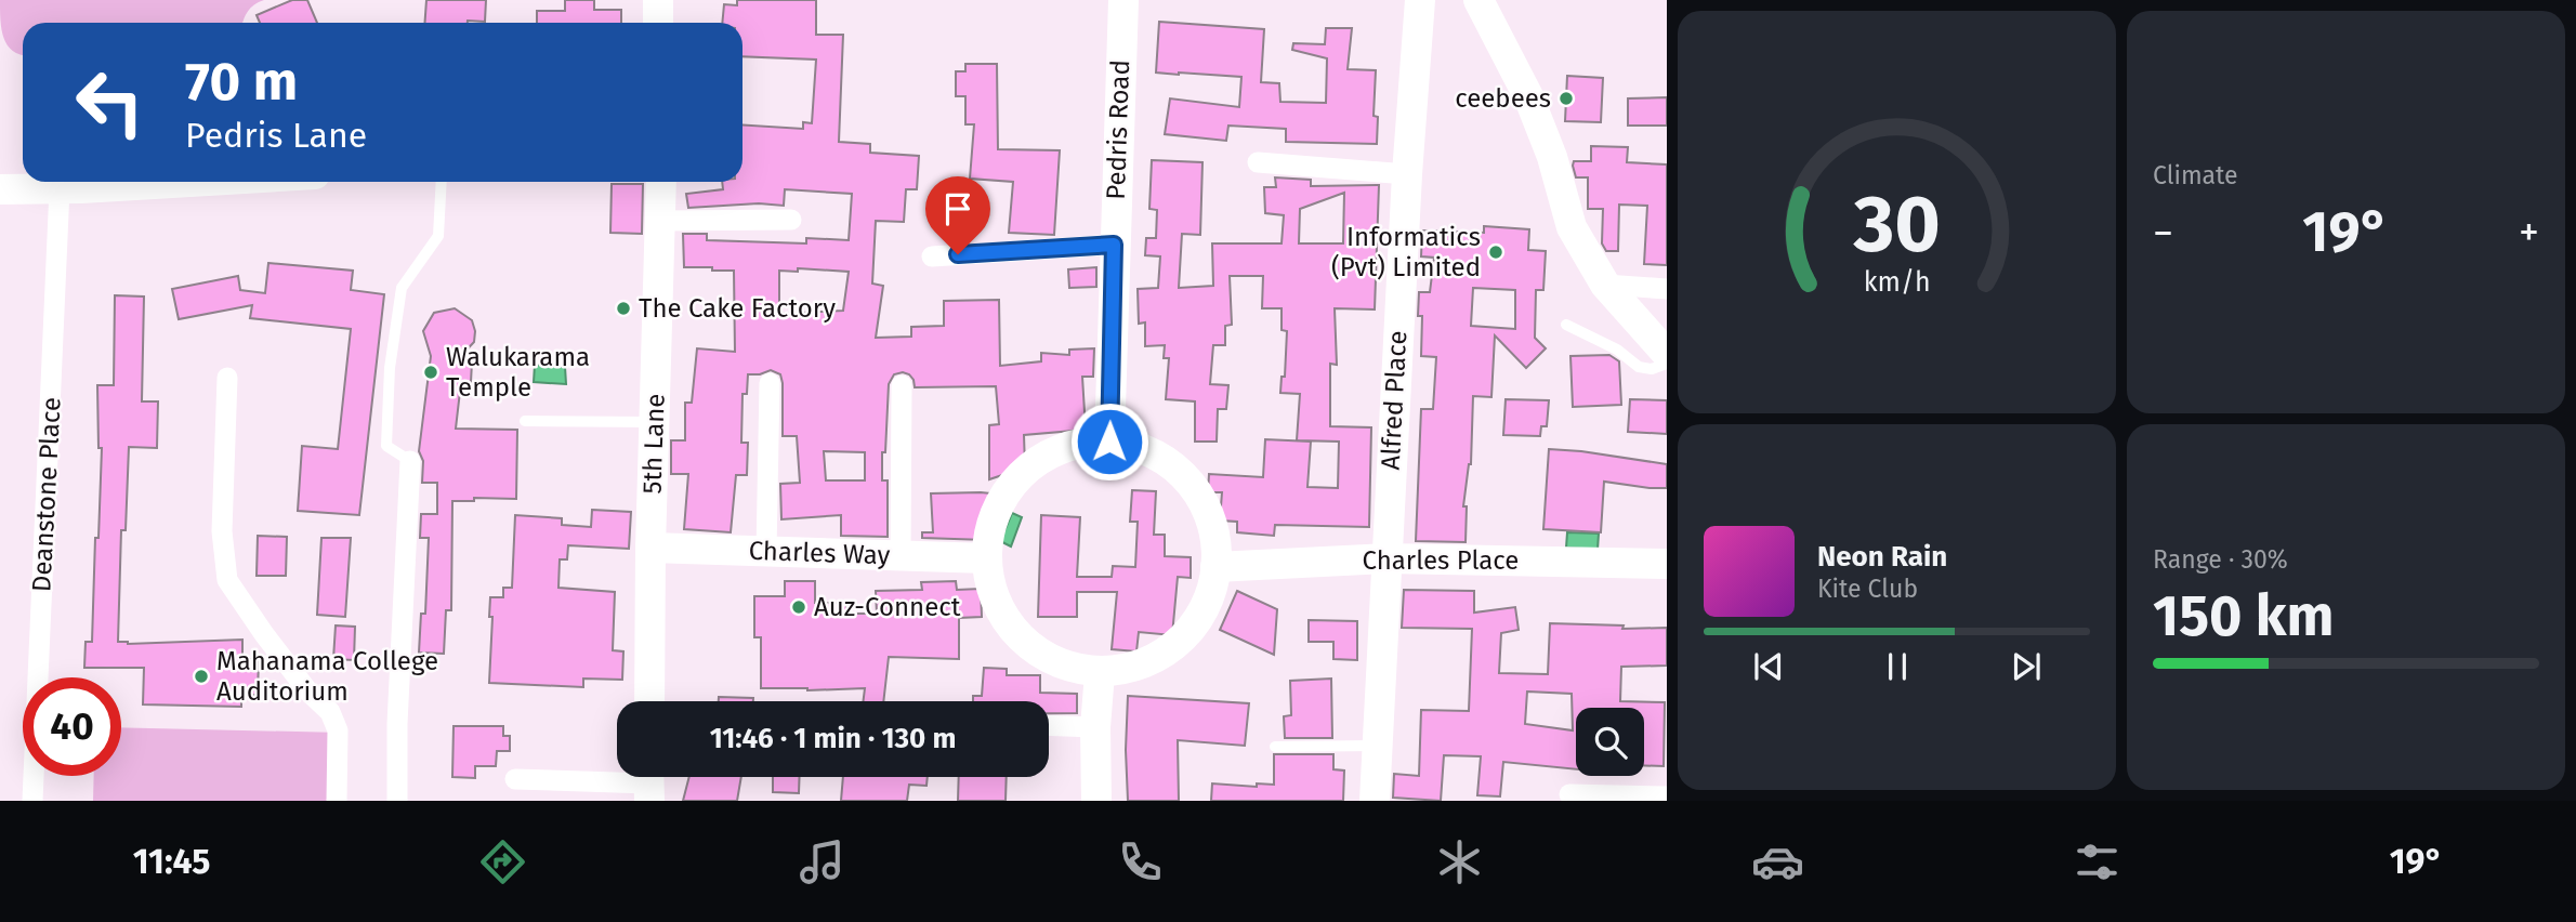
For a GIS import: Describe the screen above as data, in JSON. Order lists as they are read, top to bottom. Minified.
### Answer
{"streets":{"street":["Pedris Road","Alfred Place","5th Lane","Deanstone Place","Charles Way","Charles Place"]},"crossings":[["Pedris Road","Charles Way"],["Pedris Road","Charles Place"],["Alfred Place","Charles Place"],["5th Lane","Charles Way"],["Charles Way","Charles Place"]],"places":["ceebees","Informatics (Pvt) Limited","The Cake Factory","Walukarama Temple","Auz-Connect","Mahanama College Auditorium"],"page":{"tile":["Climate",["Range · 30%","150 km"]],"turn":["70 m","Pedris Lane"],"heat":["−","19°","+"],"song":["Neon Rain","Kite Club"],"limit":"40","trip":"11:46 · 1 min · 130 m","tabs":["11:45","19°"],"gauge":["30","km/h"]}}
